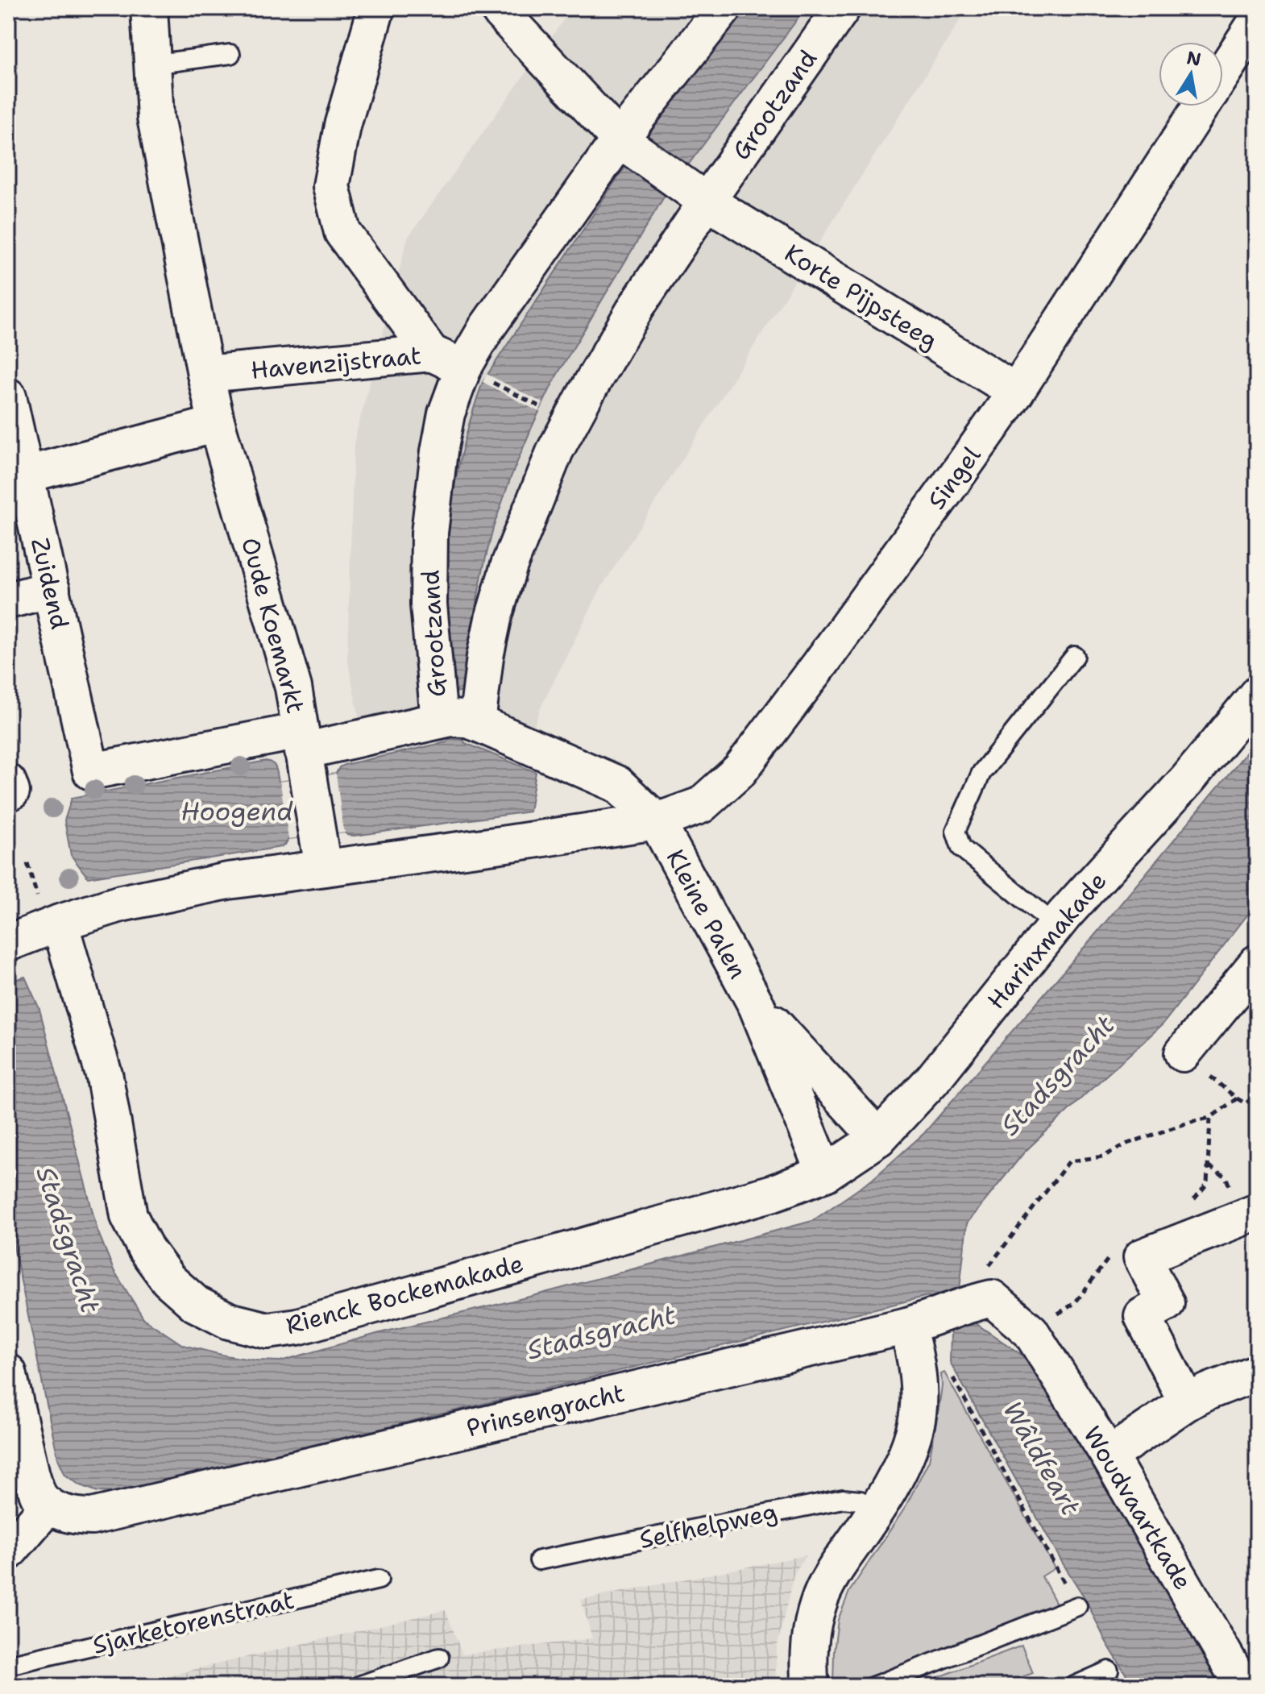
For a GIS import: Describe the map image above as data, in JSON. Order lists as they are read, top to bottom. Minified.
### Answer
{"streets":{"street":["Grootzand","Korte Pijpsteeg","Havenzijstraat","Singel","Zuidend","Oude Koemarkt","Kleine Palen","Harinxmakade","Rienck Bockemakade","Prinsengracht","Woudvaartkade"],"lane":["Selfhelpweg","Sjarketorenstraat"]},"crossings":[["Grootzand","Korte Pijpsteeg"],["Grootzand","Havenzijstraat"],["Korte Pijpsteeg","Singel"],["Havenzijstraat","Oude Koemarkt"],["Singel","Kleine Palen"],["Zuidend","Oude Koemarkt"],["Kleine Palen","Harinxmakade"],["Kleine Palen","Rienck Bockemakade"],["Harinxmakade","Rienck Bockemakade"]],"water":["Hoogend","Stadsgracht","Wâldfeart"],"north":"top"}
